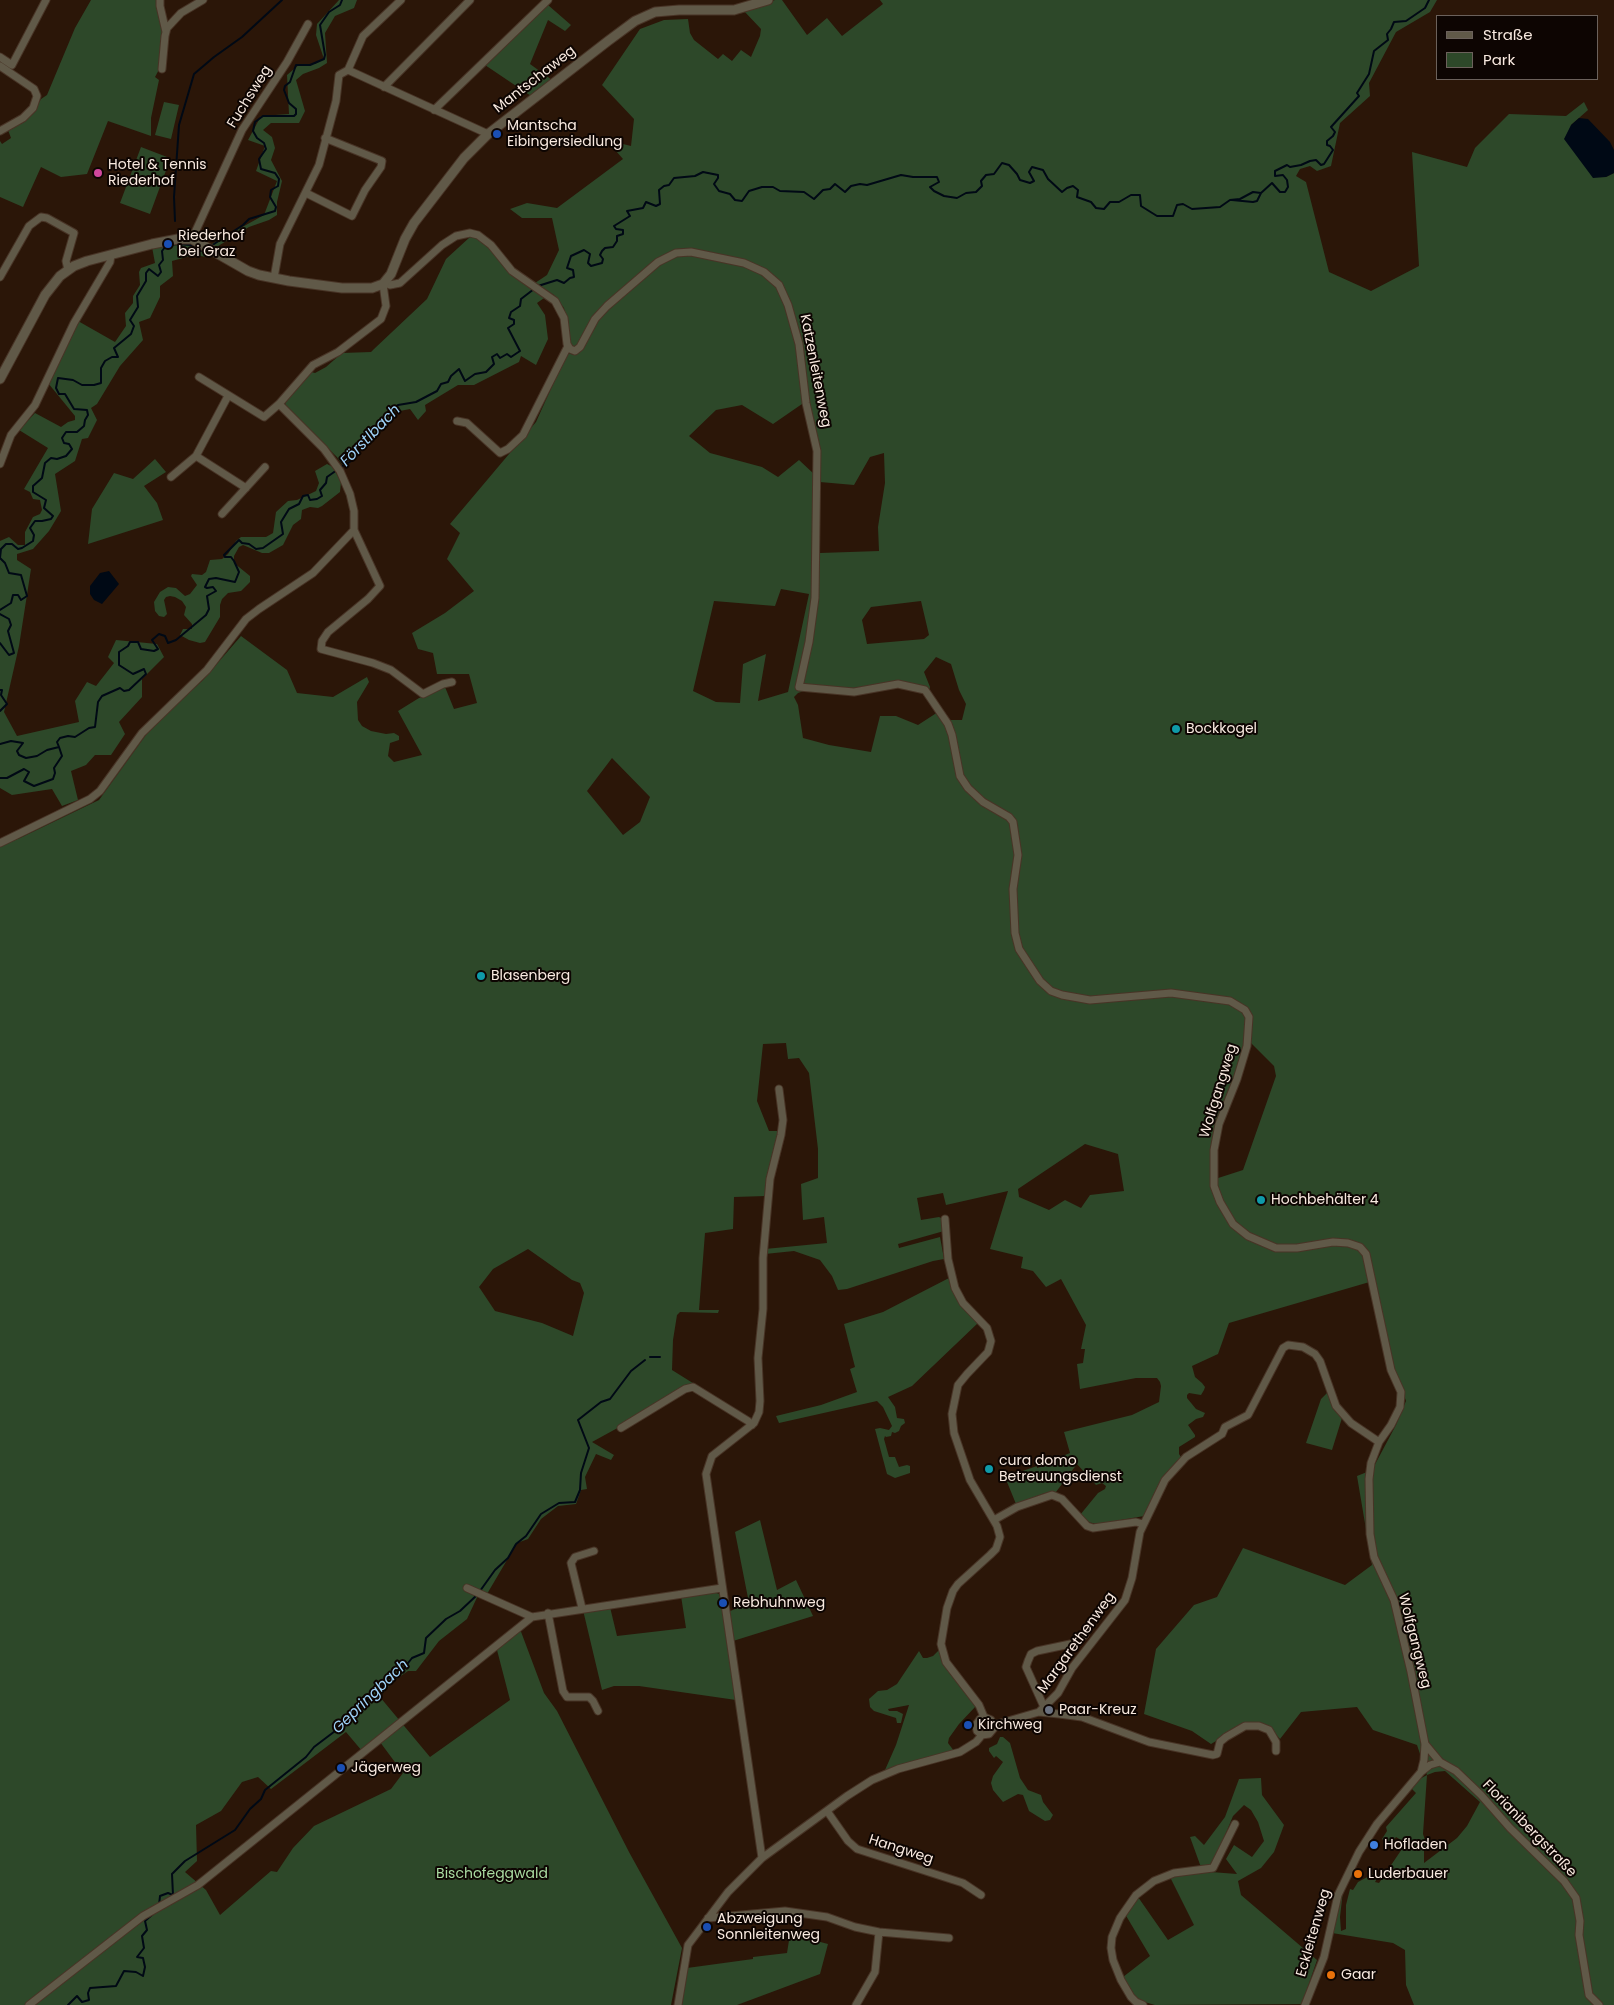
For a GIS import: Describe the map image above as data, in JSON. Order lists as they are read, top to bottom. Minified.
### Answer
{"streets":{"street":["Mantschaweg","Fuchsweg","Katzenleitenweg","Wolfgangweg","Margarethenweg","Florianibergstraße","Hangweg","Eckleitenweg"]},"crossings":[["Katzenleitenweg","Wolfgangweg"],["Wolfgangweg","Margarethenweg"],["Wolfgangweg","Florianibergstraße"],["Florianibergstraße","Eckleitenweg"]],"water":["Förstlbach","Gepringbach"],"parks":["Bischofeggwald"],"places":["Mantscha Eibingersiedlung","Hotel & Tennis Riederhof","Riederhof bei Graz","Bockkogel","Blasenberg","Hochbehälter 4","cura domo Betreuungsdienst","Rebhuhnweg","Paar-Kreuz","Kirchweg","Jägerweg","Hofladen","Luderbauer","Abzweigung Sonnleitenweg","Gaar"],"legend":["Straße","Park"]}
